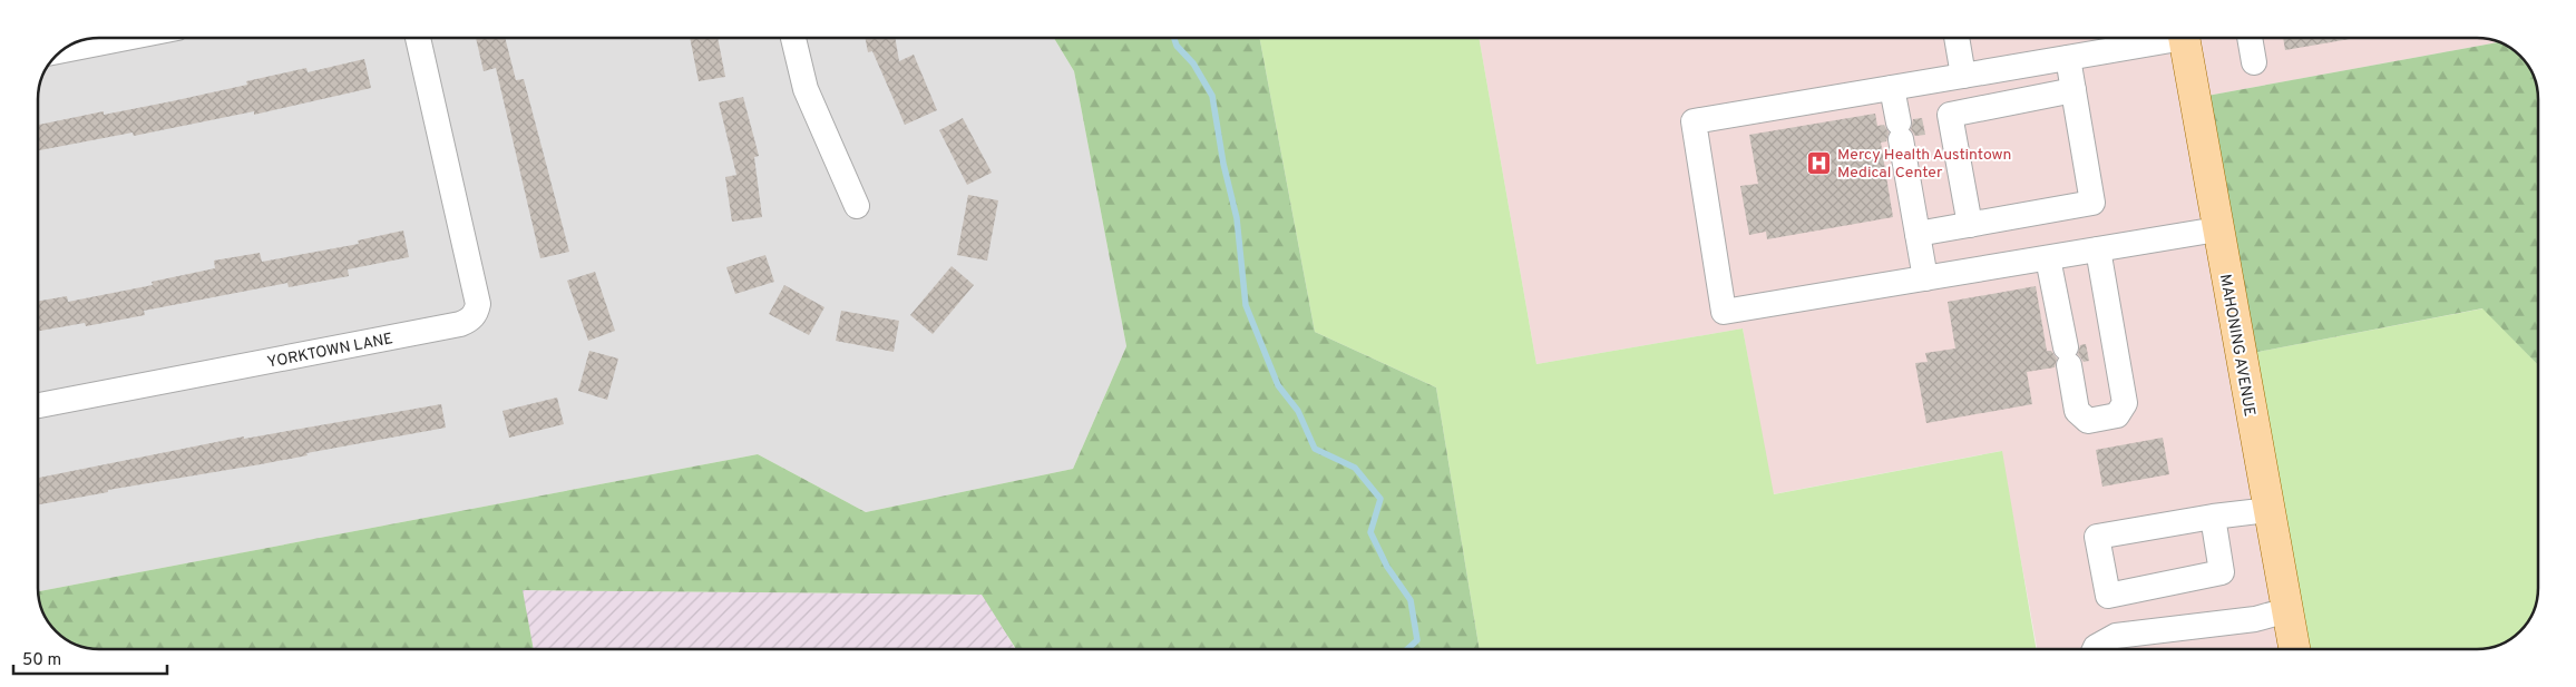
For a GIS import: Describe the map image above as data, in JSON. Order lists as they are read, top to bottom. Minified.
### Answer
{"streets":{"main road":["MAHONING AVENUE"],"street":["YORKTOWN LANE"]},"places":{"hospital":["Mercy Health Austintown Medical Center"]},"scale_bar":"50 m"}
